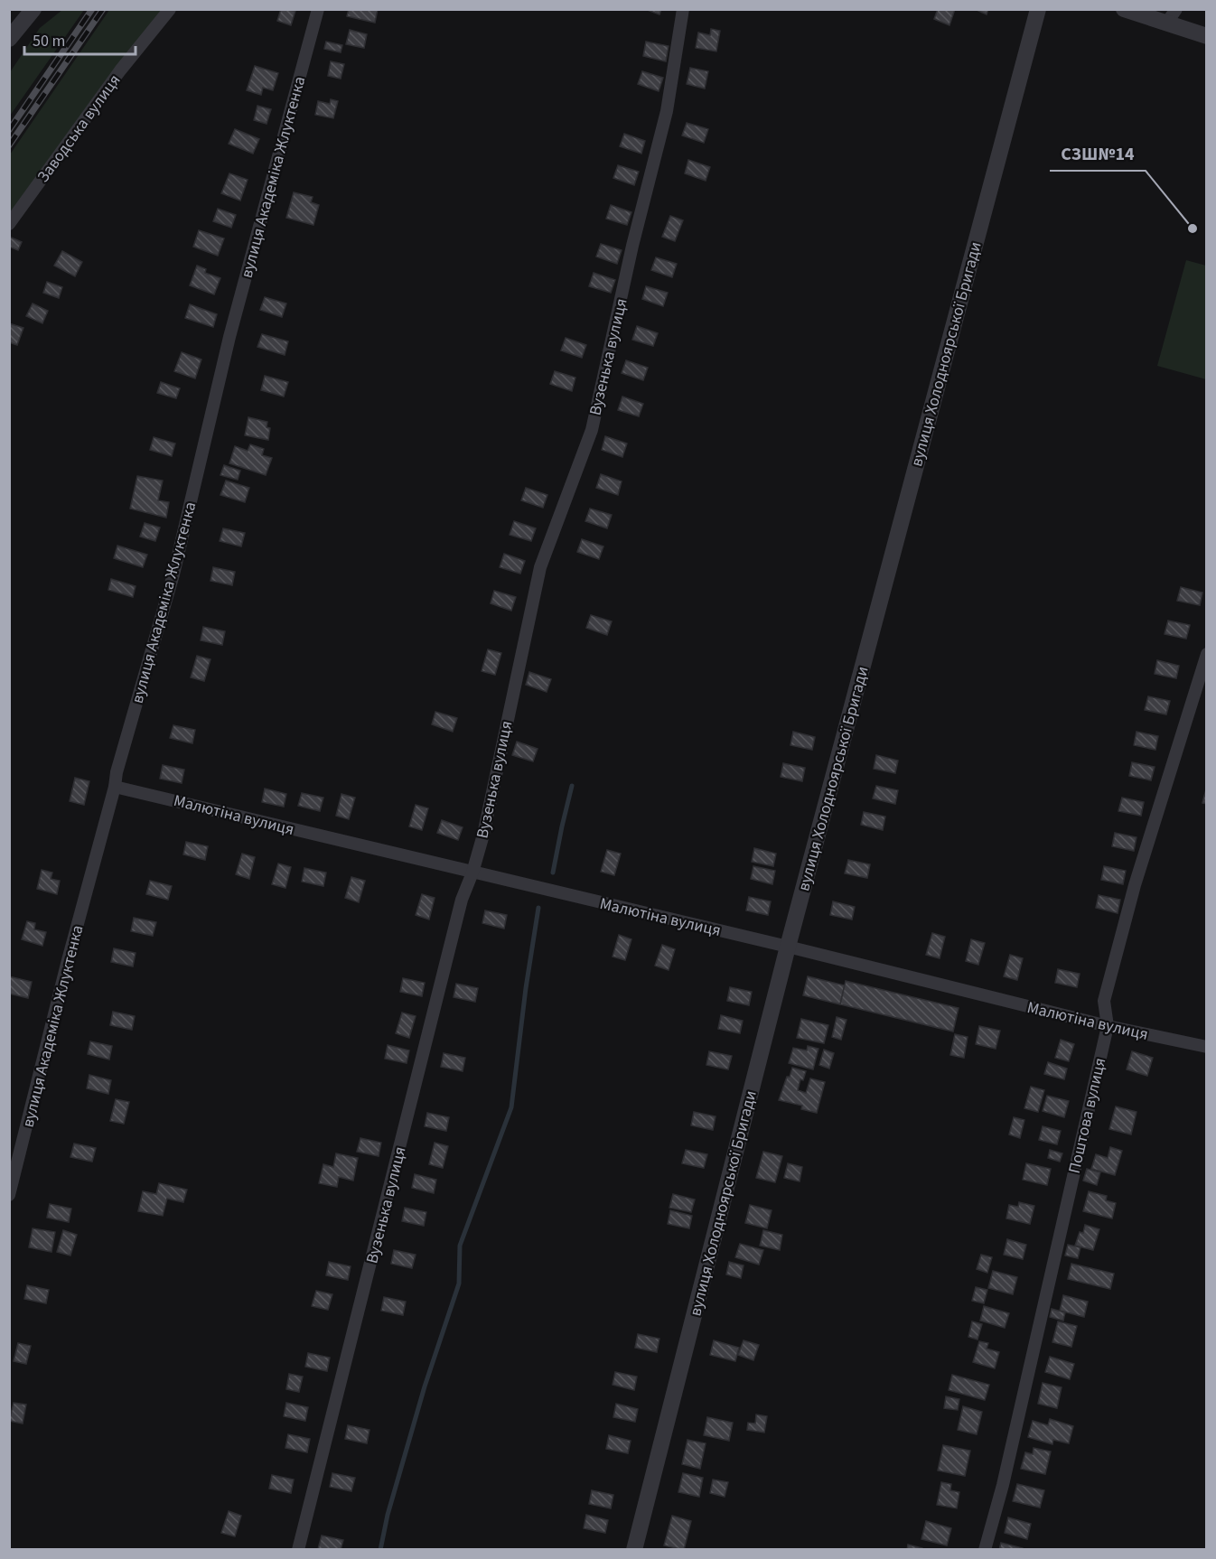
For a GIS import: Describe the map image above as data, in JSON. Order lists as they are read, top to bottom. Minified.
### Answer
{"streets":{"street":["Заводська вулиця","вулиця Академіка Жлуктенка","вулиця Холодноярської Бригади","Вузенька вулиця","Малютіна вулиця","Поштова вулиця"]},"crossings":[["вулиця Академіка Жлуктенка","Малютіна вулиця"],["вулиця Холодноярської Бригади","Малютіна вулиця"],["Вузенька вулиця","Малютіна вулиця"],["Малютіна вулиця","Поштова вулиця"]],"places":["СЗШ№14"],"scale_bar":"50 m"}
